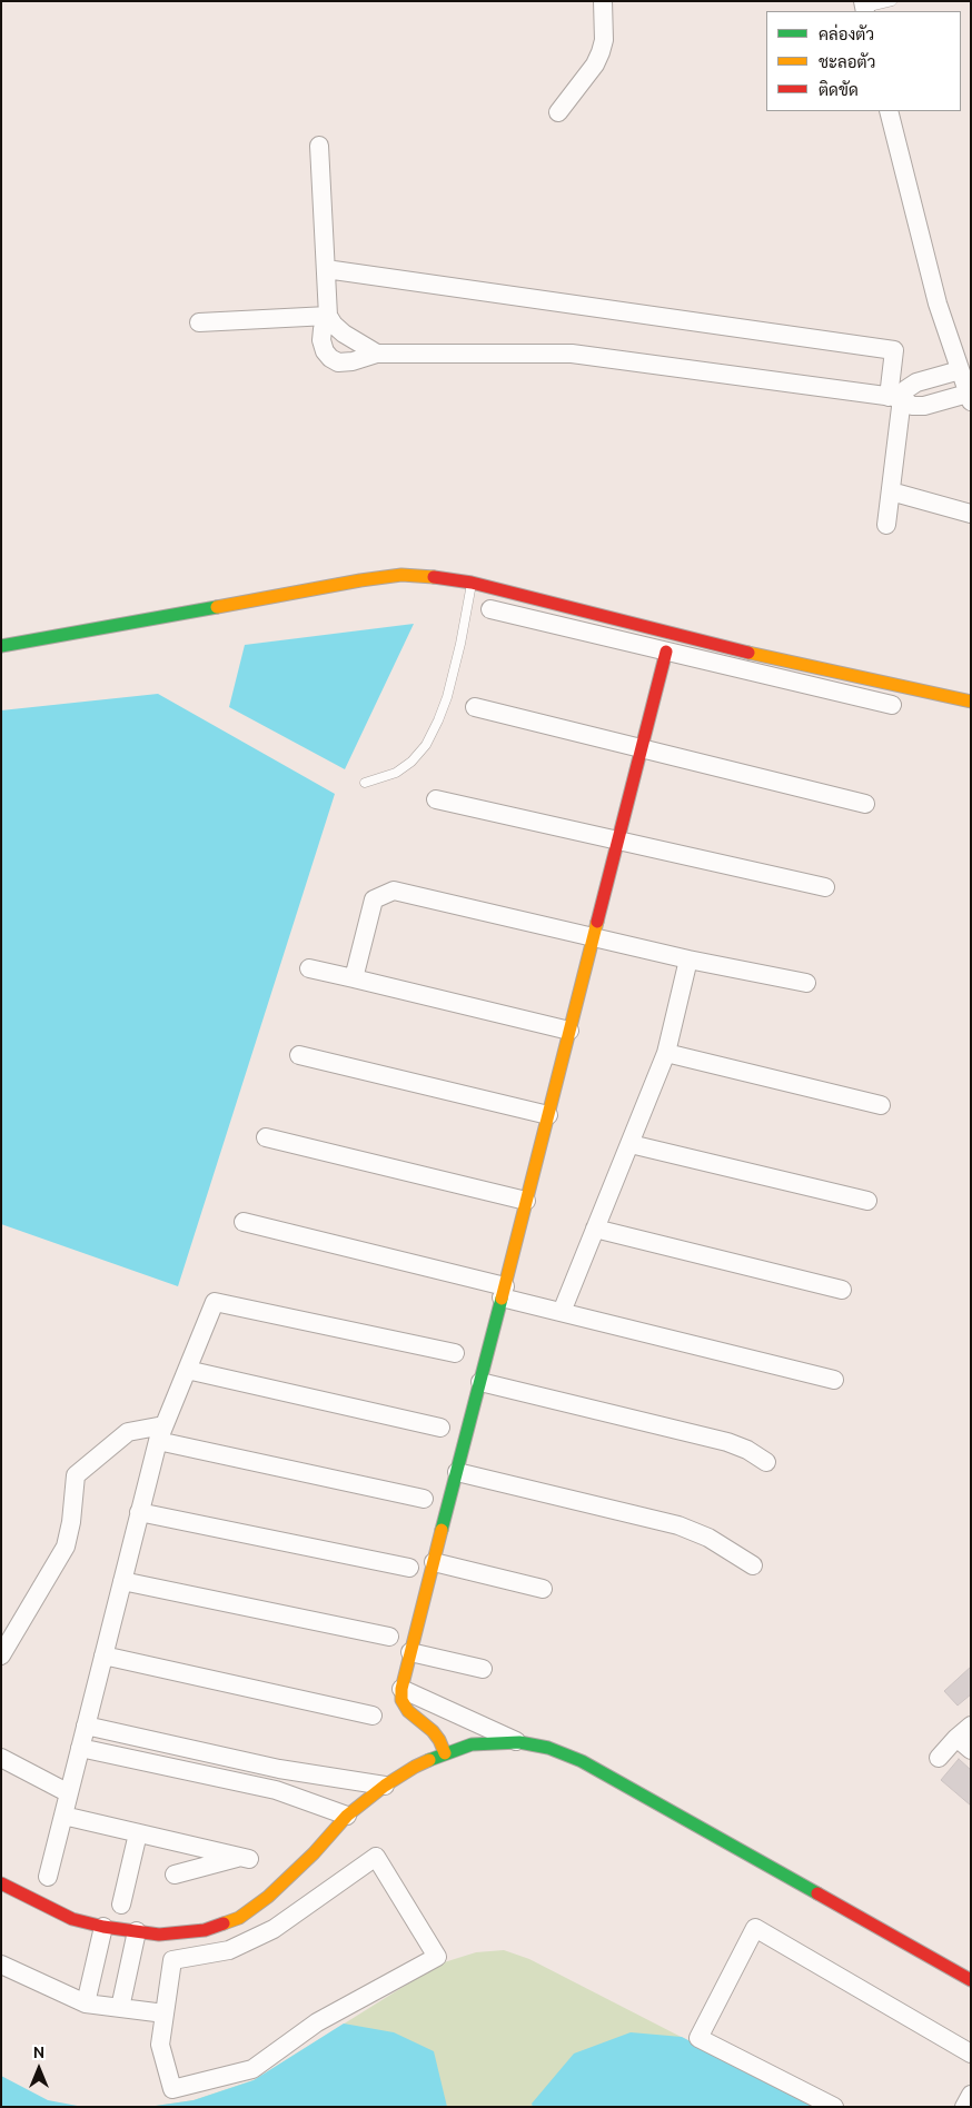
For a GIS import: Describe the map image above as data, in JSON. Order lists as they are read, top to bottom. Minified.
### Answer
{"legend":["คล่องตัว","ชะลอตัว","ติดขัด"],"north":"top"}
